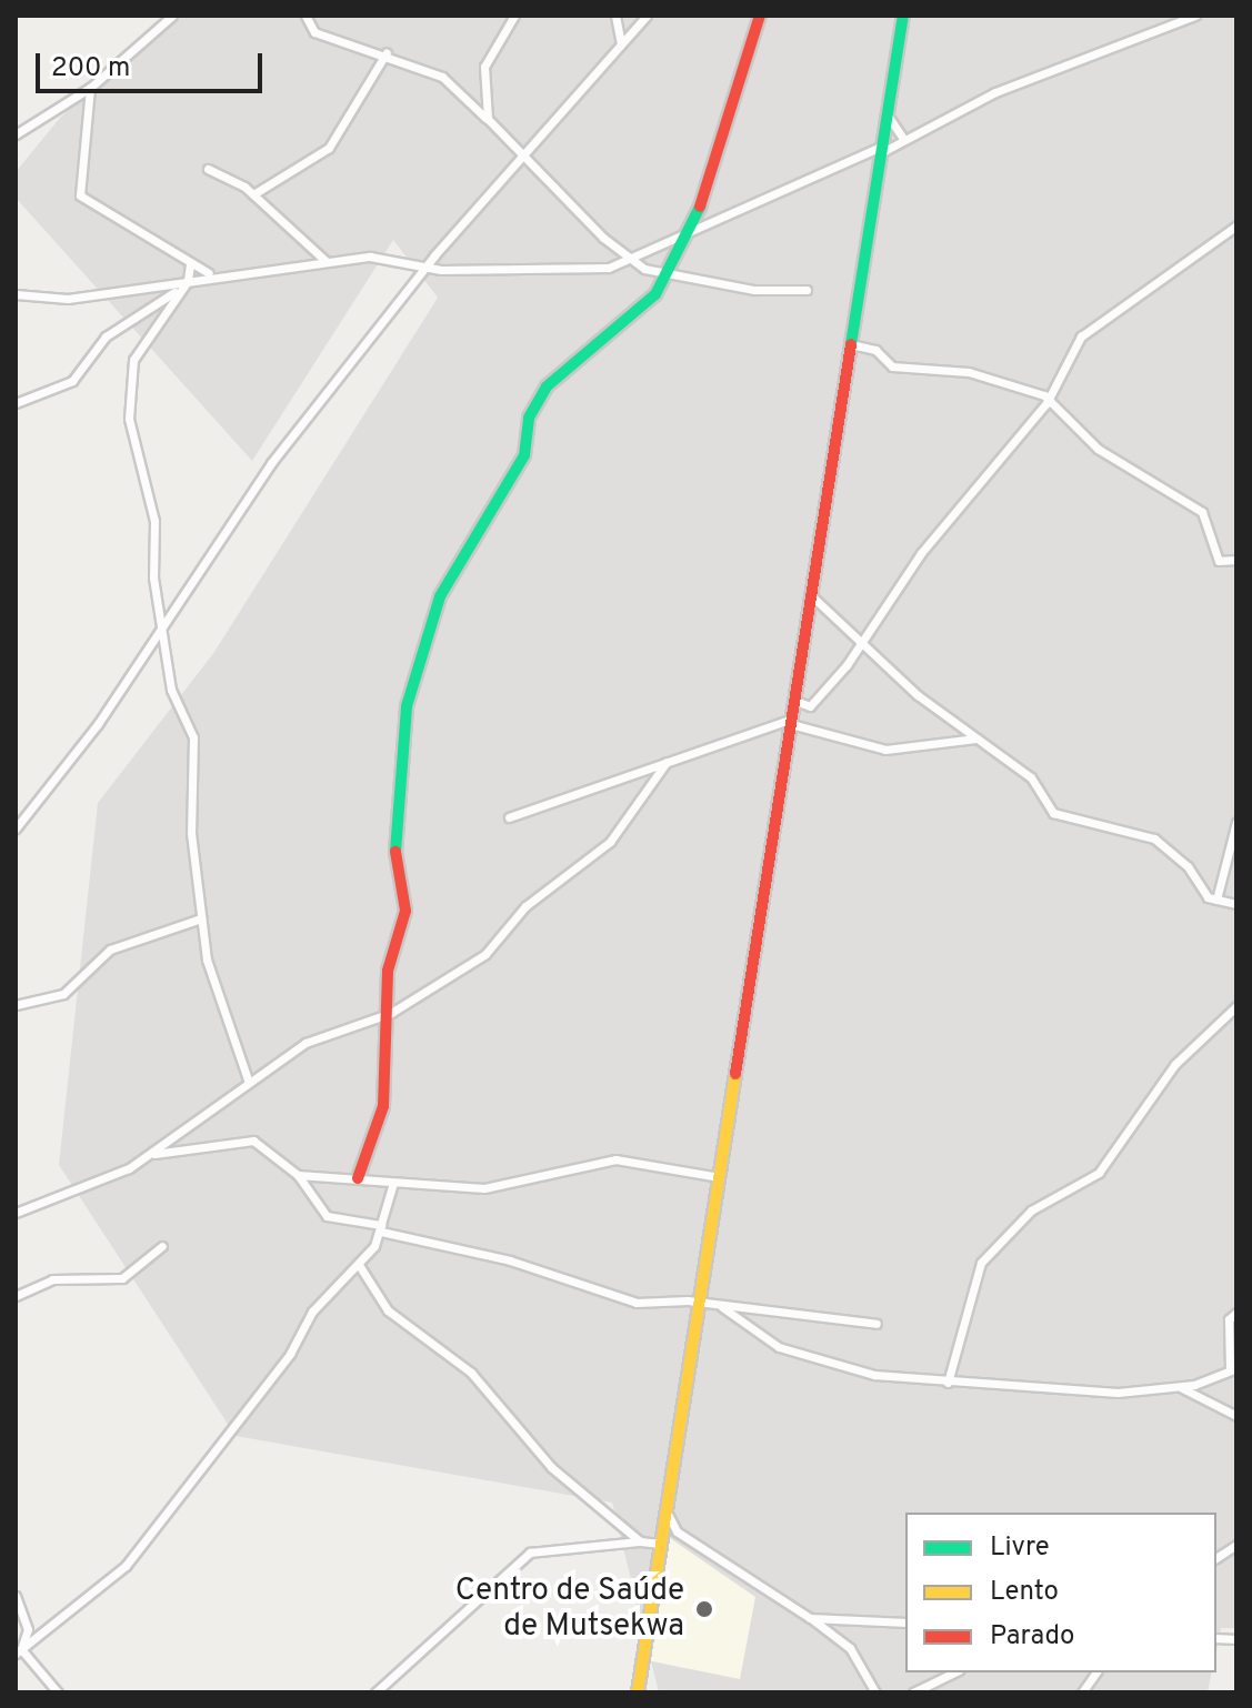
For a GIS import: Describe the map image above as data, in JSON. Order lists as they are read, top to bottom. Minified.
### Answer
{"places":["Centro de Saúde de Mutsekwa"],"legend":["Livre","Lento","Parado"],"scale_bar":"200 m"}
